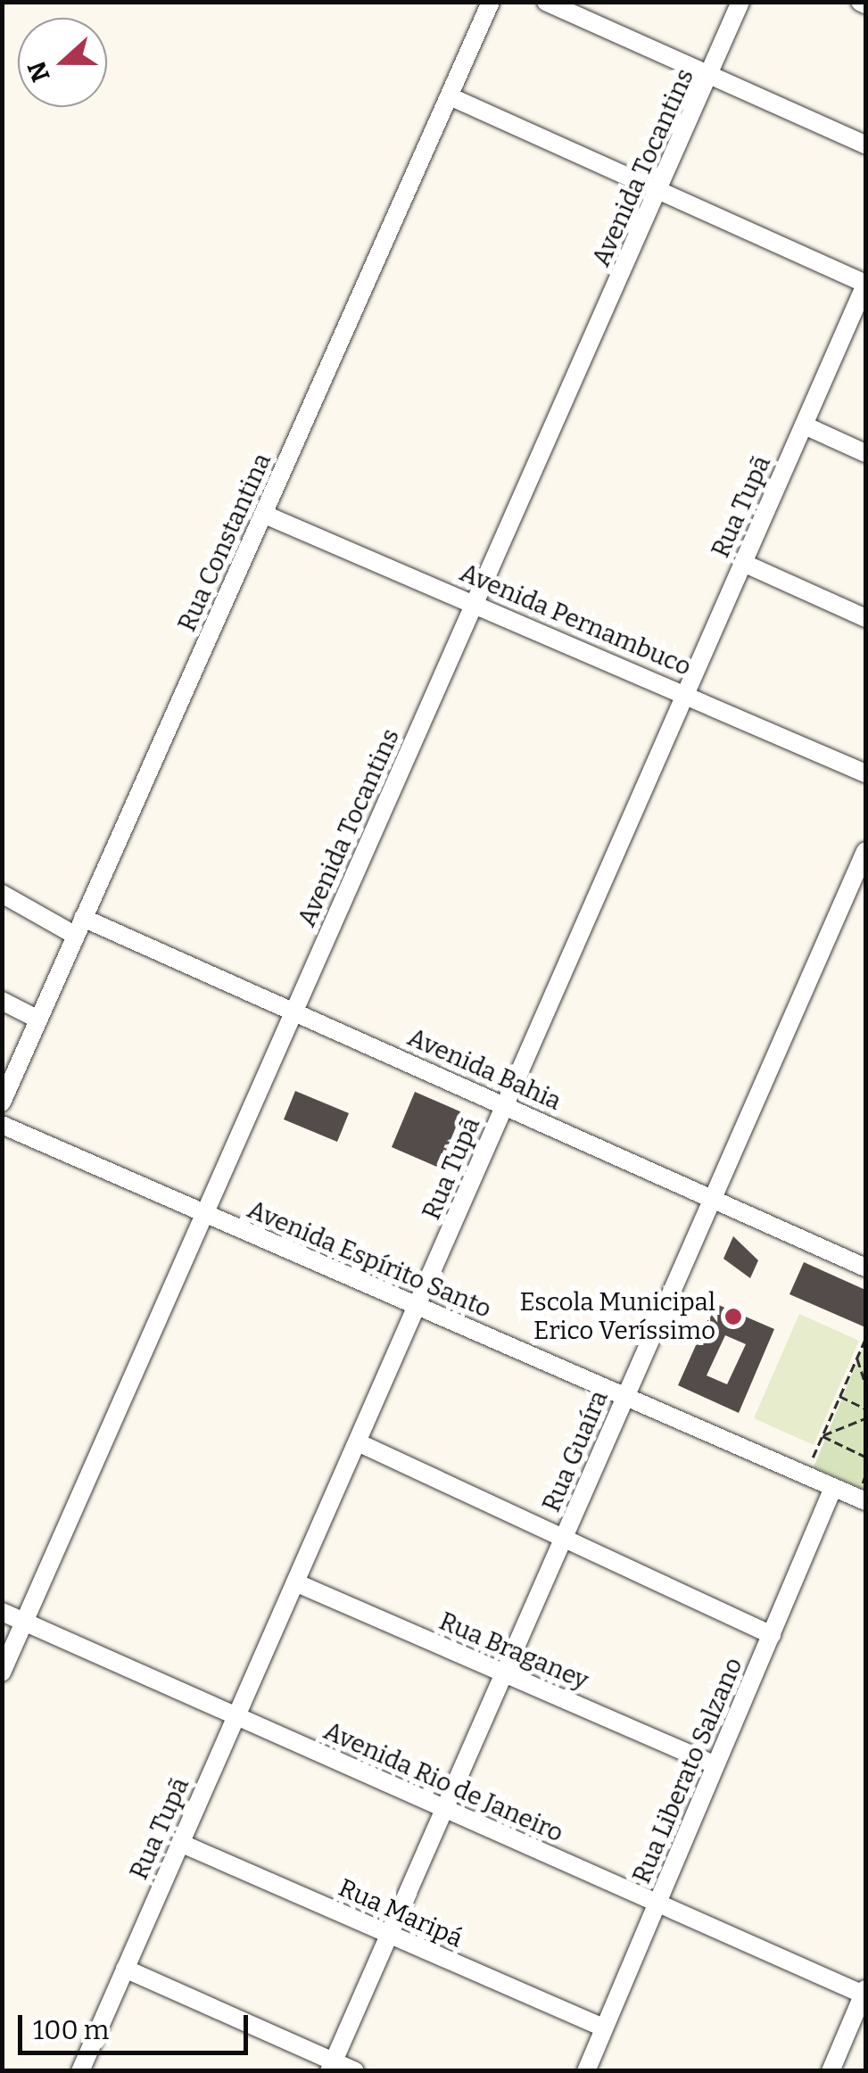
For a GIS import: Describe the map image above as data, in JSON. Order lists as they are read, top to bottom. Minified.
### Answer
{"streets":{"street":["Avenida Tocantins","Rua Tupã","Rua Constantina","Avenida Pernambuco","Avenida Bahia","Avenida Espírito Santo","Rua Guaíra","Rua Braganey","Rua Liberato Salzano","Avenida Rio de Janeiro","Rua Maripá"]},"crossings":[["Avenida Tocantins","Avenida Pernambuco"],["Avenida Tocantins","Avenida Bahia"],["Avenida Tocantins","Avenida Espírito Santo"],["Avenida Tocantins","Avenida Rio de Janeiro"],["Rua Tupã","Avenida Pernambuco"],["Rua Tupã","Avenida Bahia"],["Rua Tupã","Avenida Espírito Santo"],["Rua Tupã","Rua Braganey"],["Rua Tupã","Avenida Rio de Janeiro"],["Rua Tupã","Rua Maripá"],["Rua Constantina","Avenida Pernambuco"],["Rua Constantina","Avenida Bahia"],["Avenida Bahia","Rua Guaíra"],["Avenida Espírito Santo","Rua Guaíra"],["Avenida Espírito Santo","Rua Liberato Salzano"],["Rua Guaíra","Rua Braganey"],["Rua Guaíra","Avenida Rio de Janeiro"],["Rua Guaíra","Rua Maripá"],["Rua Braganey","Rua Liberato Salzano"],["Rua Liberato Salzano","Avenida Rio de Janeiro"],["Rua Liberato Salzano","Rua Maripá"]],"places":["Escola Municipal Erico Veríssimo"],"scale_bar":"100 m","north":"left"}
